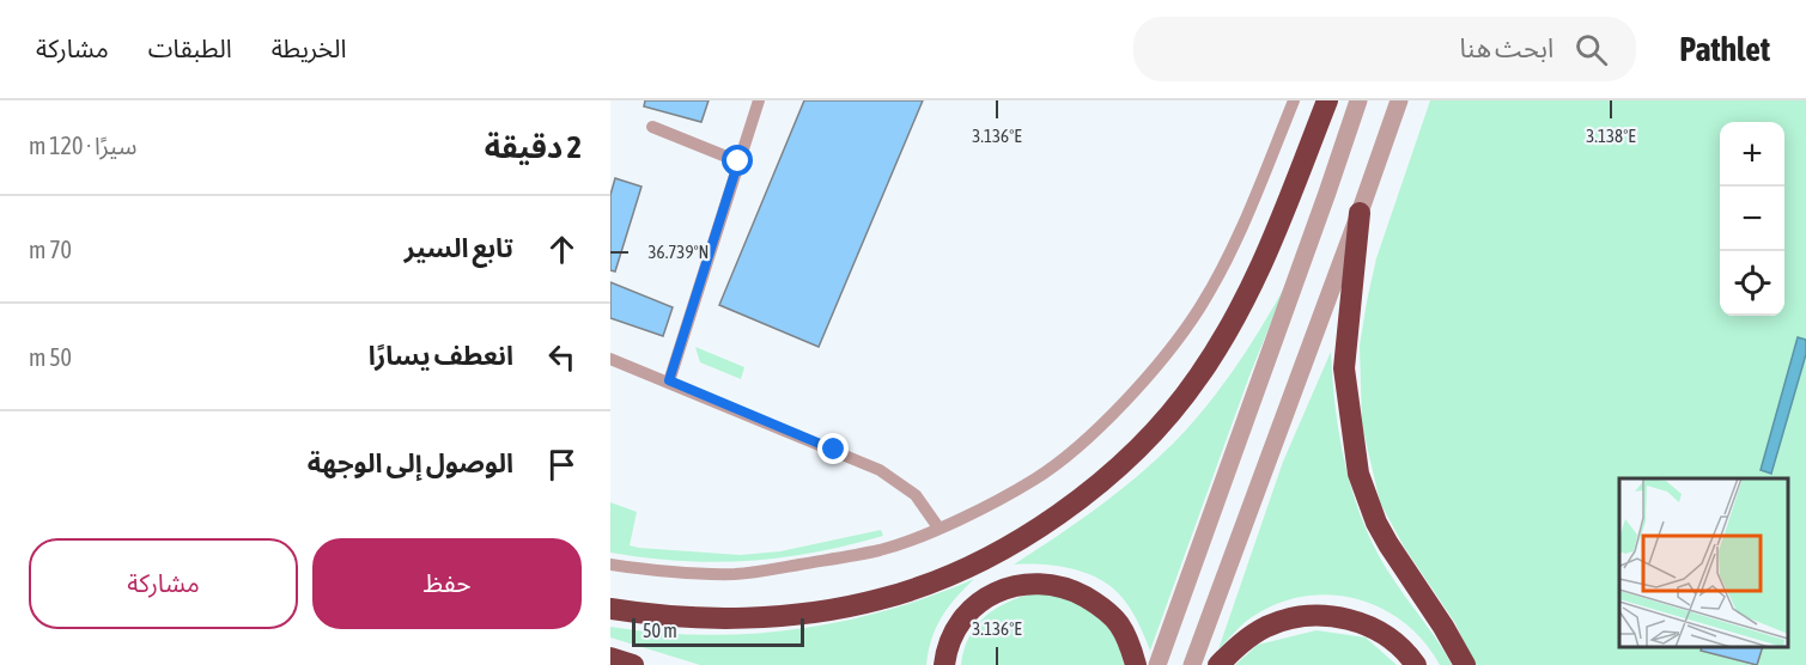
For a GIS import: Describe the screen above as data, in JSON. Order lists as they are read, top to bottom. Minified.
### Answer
{"scale_bar":"50 m","page":{"header":"Pathlet","search":"ابحث هنا","nav":["الخريطة","الطبقات","مشاركة"],"heading":["2 دقيقة","سيرًا · 120 m"],"map_buttons":["+","−"],"list":[["تابع السير","70 m"],["انعطف يسارًا","50 m"],"الوصول إلى الوجهة"],"buttons":["حفظ","مشاركة"],"scale":"50 m"},"coordinates":["3.136°E","3.138°E","36.739°N"]}
